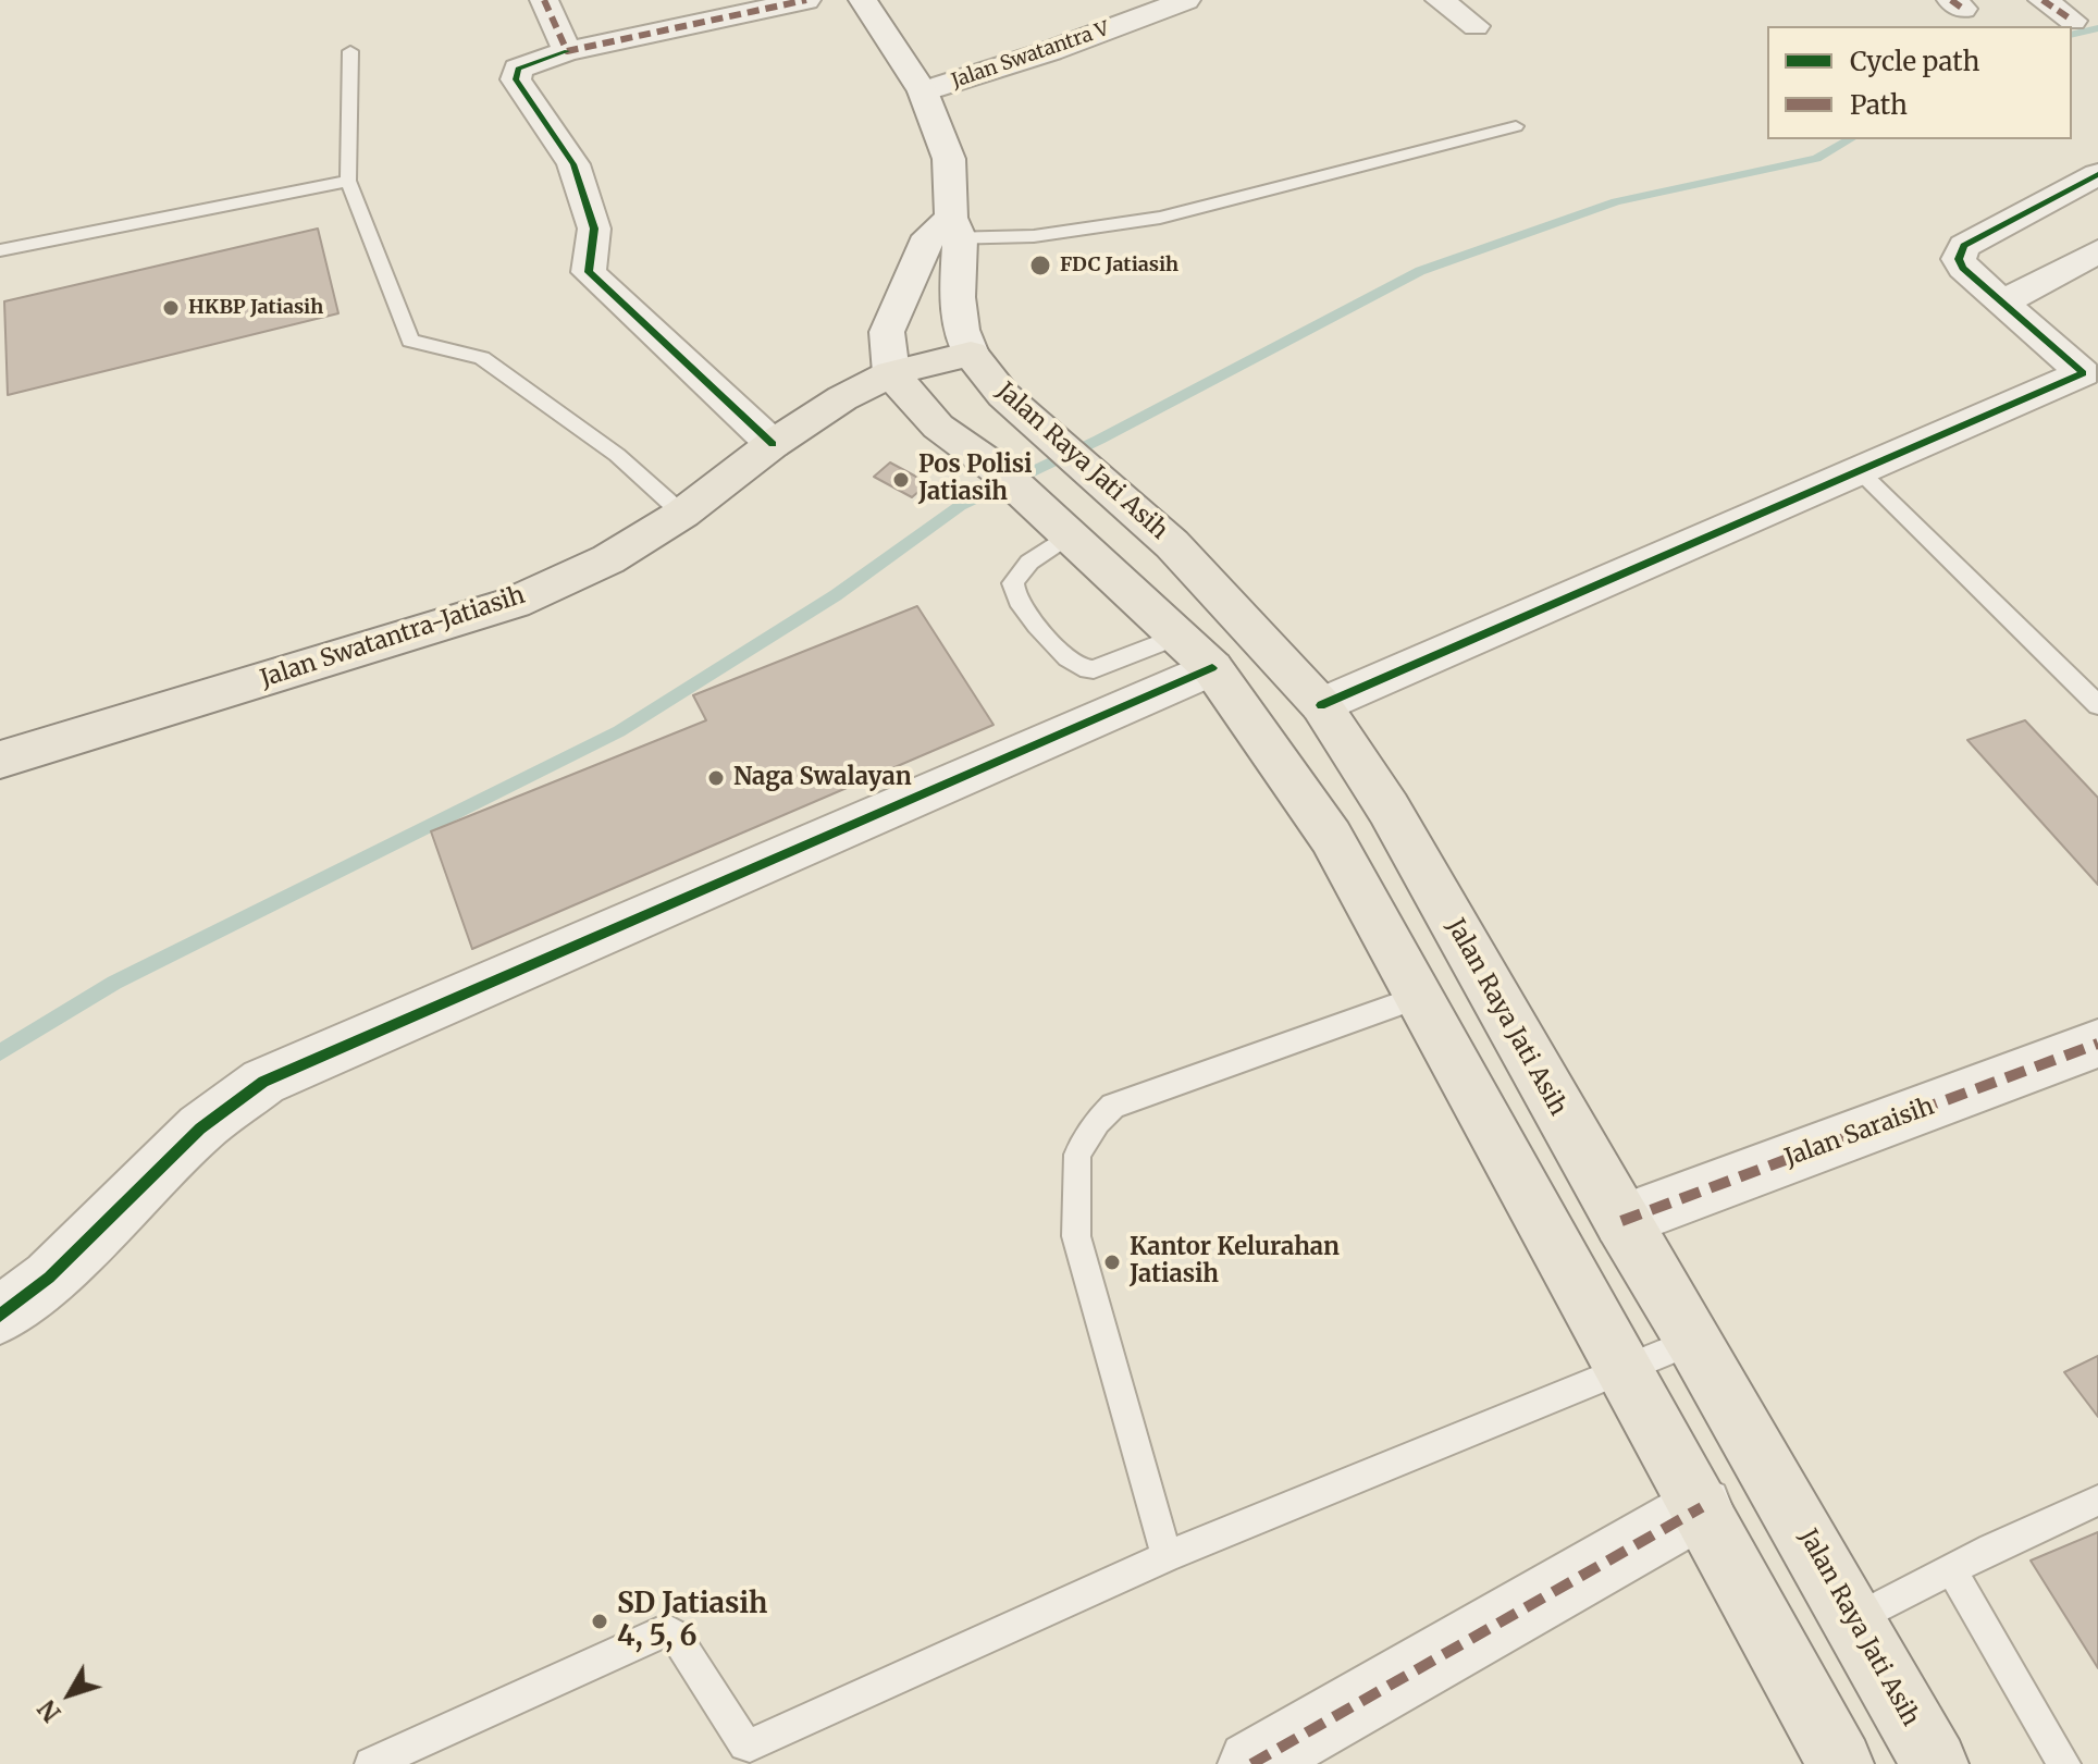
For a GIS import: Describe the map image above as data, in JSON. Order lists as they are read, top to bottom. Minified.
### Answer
{"streets":{"main road":["Jalan Raya Jati Asih","Jalan Swatantra-Jatiasih"],"street":["Jalan Swatantra V","Jalan Saraisih"]},"crossings":[["Jalan Swatantra V","Jalan Raya Jati Asih"],["Jalan Swatantra V","Jalan Swatantra-Jatiasih"],["Jalan Raya Jati Asih","Jalan Saraisih"]],"places":["FDC Jatiasih","HKBP Jatiasih","Pos Polisi Jatiasih","Naga Swalayan","Kantor Kelurahan Jatiasih","SD Jatiasih 4, 5, 6"],"legend":["Cycle path","Path"],"north":"bottom left"}
